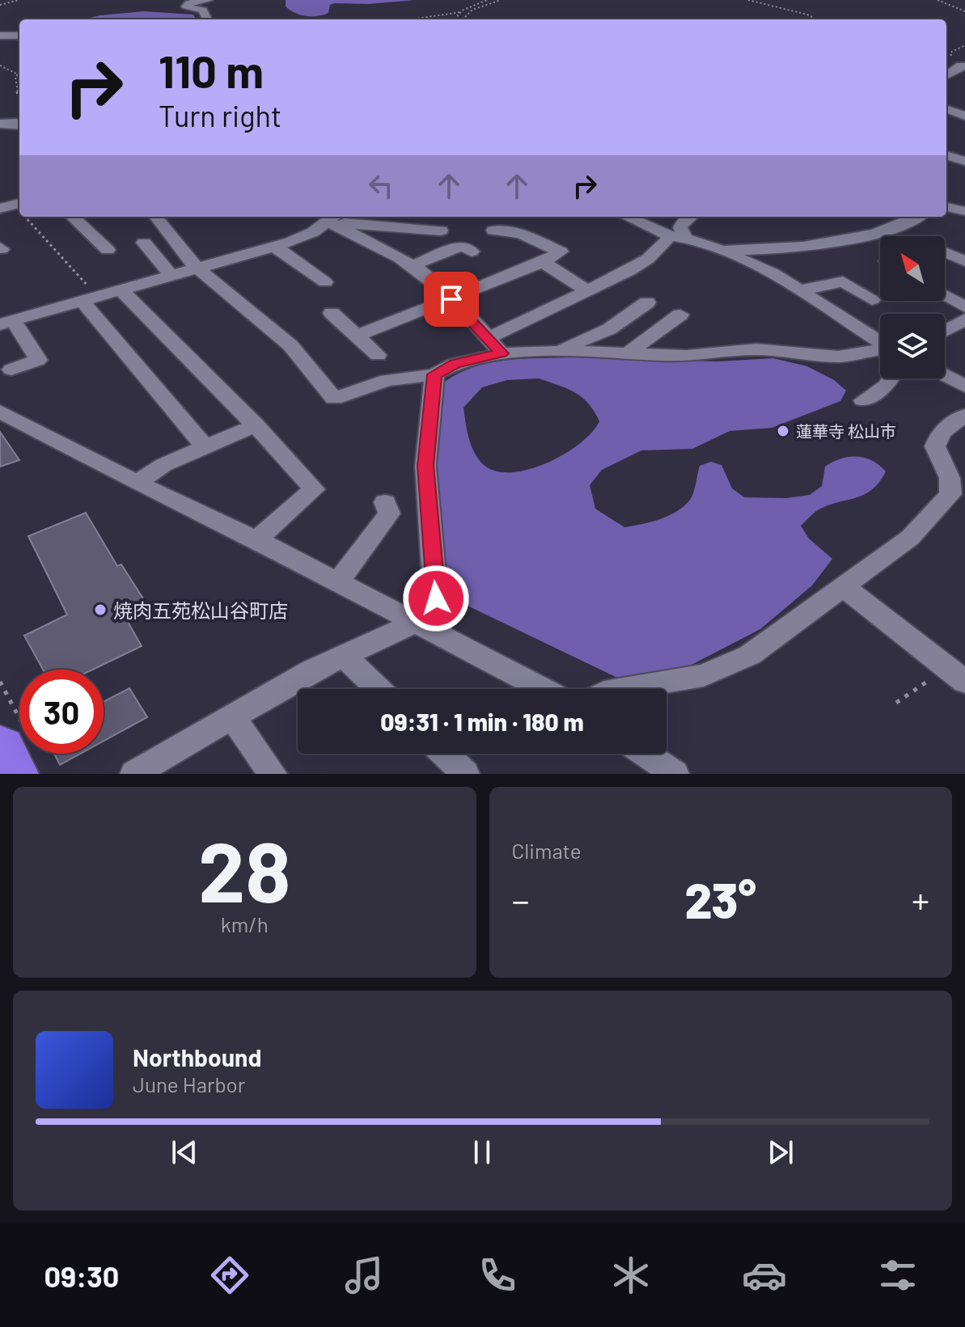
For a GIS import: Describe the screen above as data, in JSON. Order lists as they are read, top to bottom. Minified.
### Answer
{"places":["蓮華寺 松山市","焼肉五苑松山谷町店"],"north":"top left","page":{"turn":["110 m","Turn right"],"limit":"30","trip":"09:31 · 1 min · 180 m","tile":[["28","km/h"],"Climate"],"heat":["−","23°","+"],"song":["Northbound","June Harbor"],"tabs":"09:30"}}
